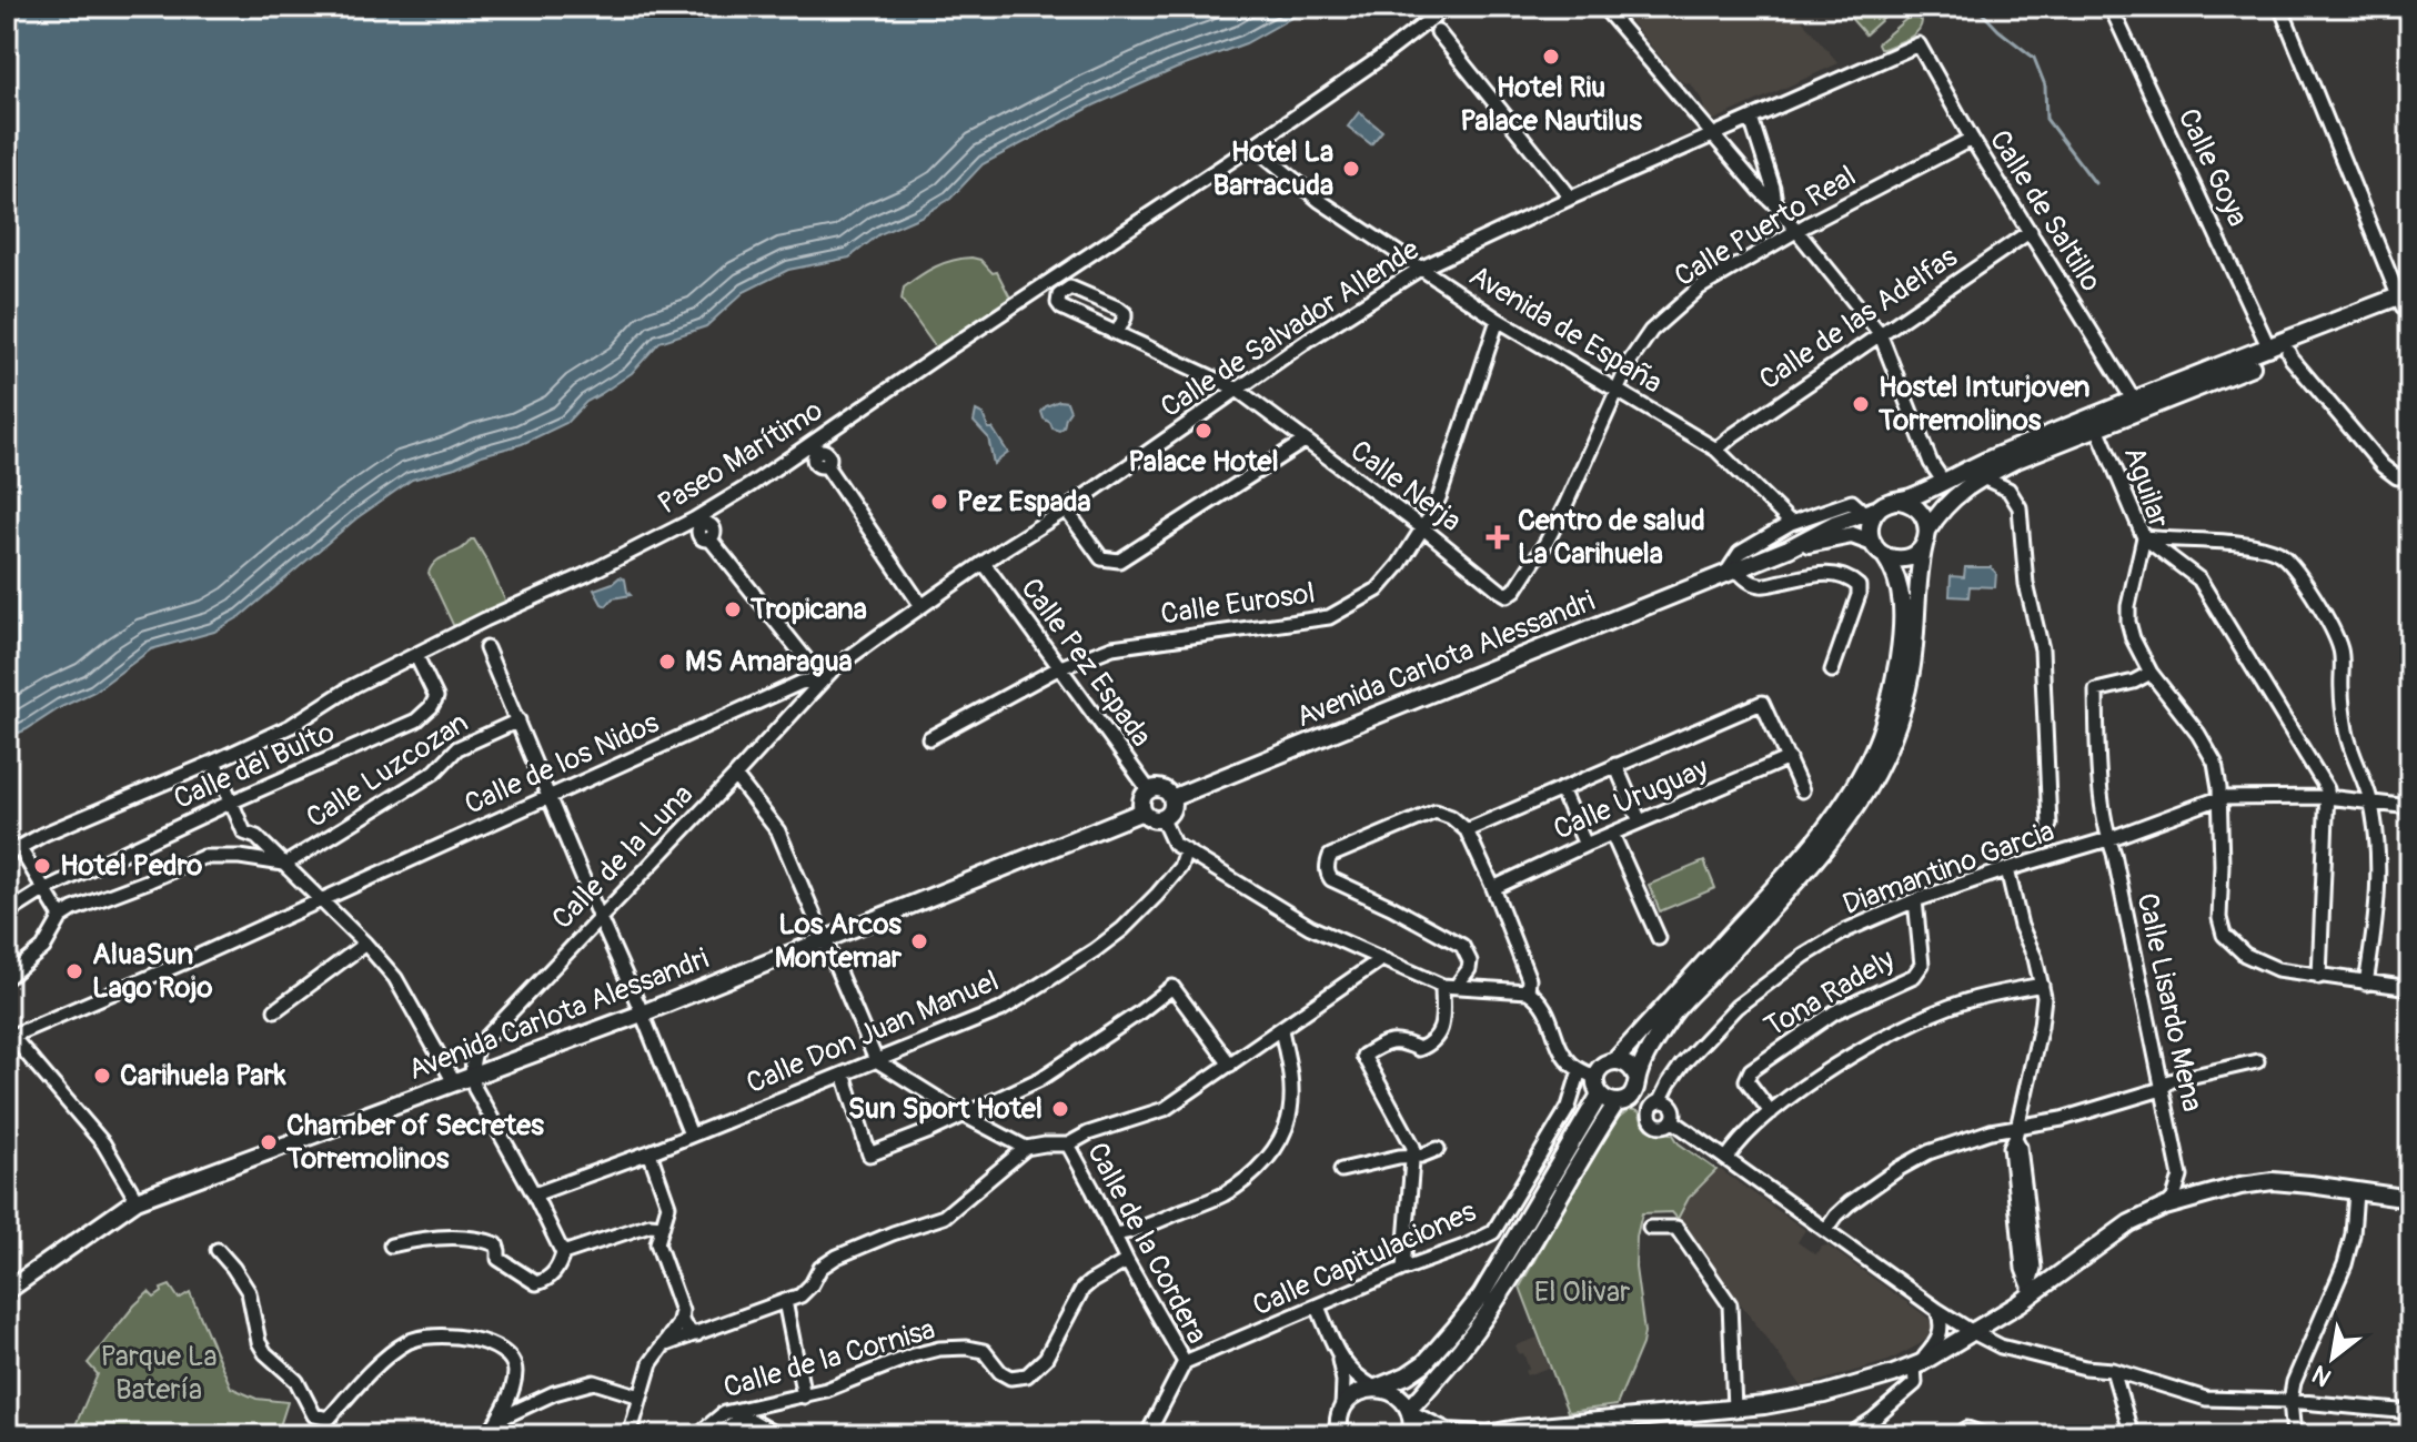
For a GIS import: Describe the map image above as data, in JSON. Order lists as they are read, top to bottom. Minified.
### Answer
{"streets":{"main road":["Avenida Carlota Alessandri"],"street":["Calle Goya","Calle de Saltillo","Calle Puerto Real","Calle de las Adelfas","Calle de Salvador Allende","Avenida de España","Paseo Marítimo","Calle Nerja","Aguilar","Calle Eurosol","Calle Pez Espada","Calle de los Nidos","Calle del Bulto","Calle Luzcozan","Calle Uruguay","Calle de la Luna","Diamantino Garcia","Tona Radely","Calle Lisardo Mena","Calle Don Juan Manuel","Calle de la Cordera","Calle Capitulaciones","Calle de la Cornisa"]},"crossings":[["Calle de Saltillo","Calle Puerto Real"],["Calle de Saltillo","Calle de las Adelfas"],["Calle de Saltillo","Calle de Salvador Allende"],["Calle Puerto Real","Avenida de España"],["Calle Puerto Real","Calle Nerja"],["Calle de las Adelfas","Avenida de España"],["Calle de Salvador Allende","Avenida de España"],["Calle de Salvador Allende","Calle Nerja"],["Calle de Salvador Allende","Calle Pez Espada"],["Calle de Salvador Allende","Calle de los Nidos"],["Calle de Salvador Allende","Calle de la Luna"],["Avenida de España","Calle Nerja"],["Avenida de España","Calle Eurosol"],["Paseo Marítimo","Calle del Bulto"],["Calle Nerja","Calle Eurosol"],["Aguilar","Diamantino Garcia"],["Calle Eurosol","Calle Pez Espada"],["Avenida Carlota Alessandri","Calle Pez Espada"],["Avenida Carlota Alessandri","Calle de la Luna"],["Calle de los Nidos","Calle de la Luna"],["Diamantino Garcia","Tona Radely"],["Diamantino Garcia","Calle Lisardo Mena"],["Calle de la Cordera","Calle Capitulaciones"],["Calle de la Cordera","Calle de la Cornisa"]],"parks":["El Olivar","Parque La Batería"],"places":{"other":["Hotel Riu Palace Nautilus","Hotel La Barracuda","Hostel Inturjoven Torremolinos","Palace Hotel","Pez Espada","Tropicana","MS Amaragua","Hotel Pedro","Los Arcos Montemar","AluaSun Lago Rojo","Carihuela Park","Sun Sport Hotel","Chamber of Secretes Torremolinos"],"health":["Centro de salud La Carihuela"]},"north":"bottom left"}
